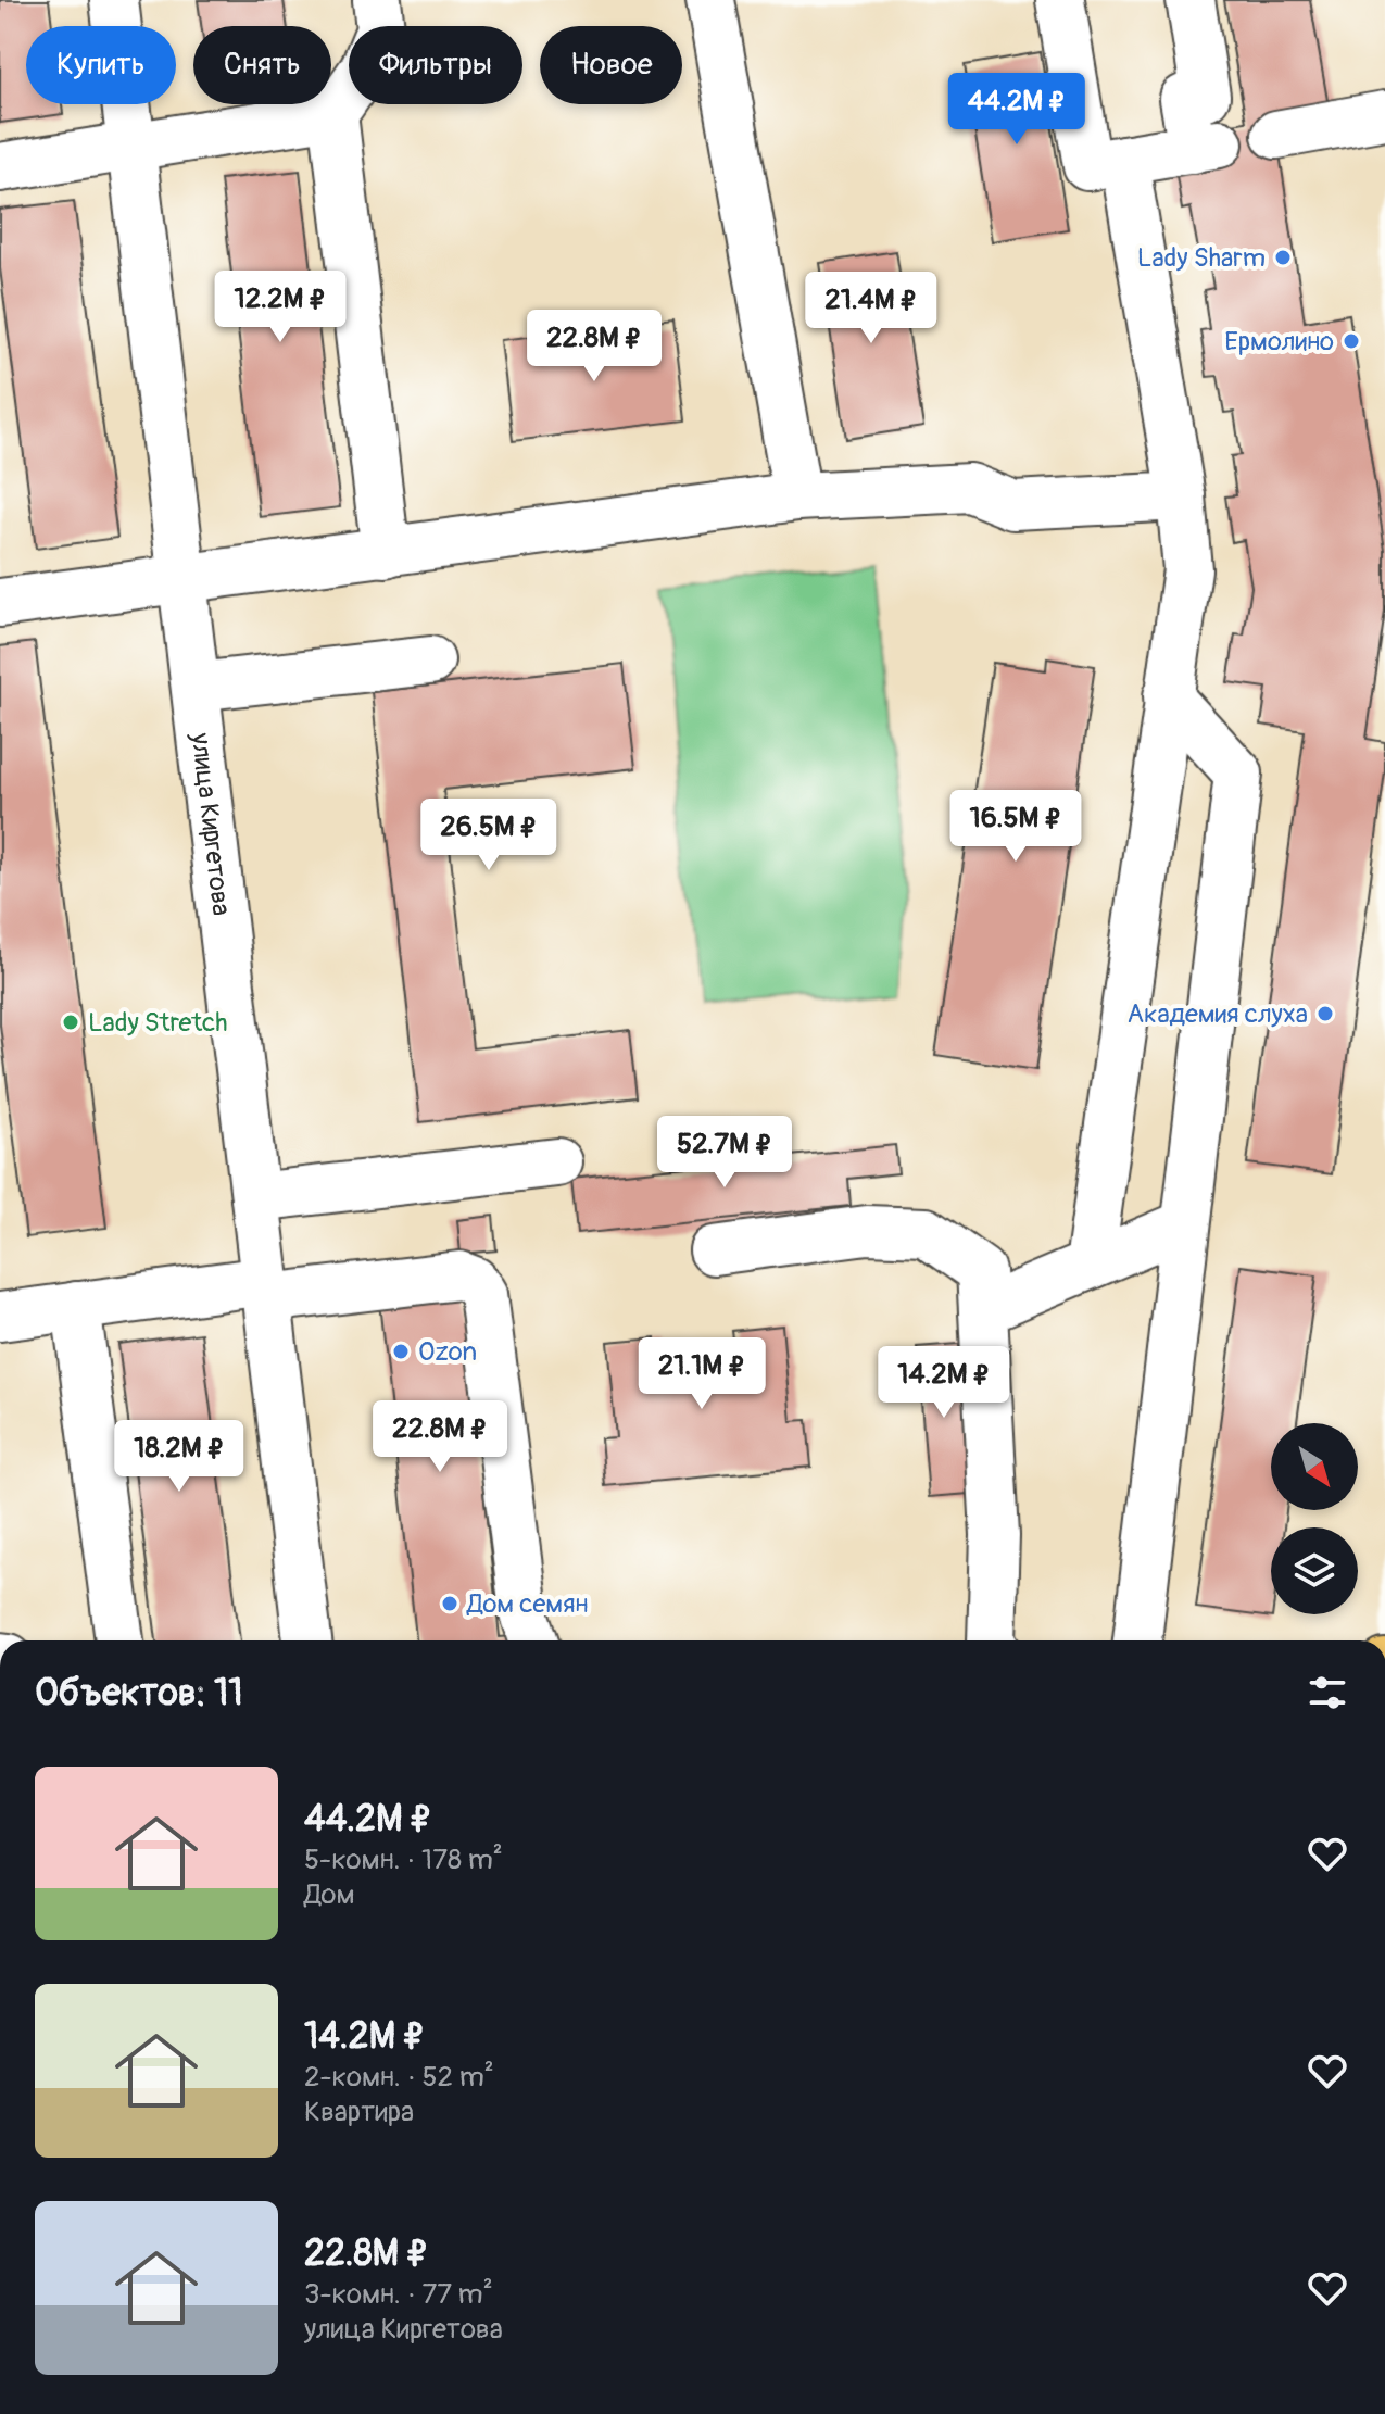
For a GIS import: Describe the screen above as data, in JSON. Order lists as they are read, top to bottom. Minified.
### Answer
{"streets":{"street":["улица Киргетова"]},"places":["Lady Sharm","Ермолино","Академия слуха","Lady Stretch","Ozon","Дом семян"],"north":"bottom right","page":{"chip":["Купить","Снять","Фильтры","Новое"],"price":["44.2M ₽","12.2M ₽","21.4M ₽","22.8M ₽","16.5M ₽","26.5M ₽","52.7M ₽","21.1M ₽","14.2M ₽","22.8M ₽","18.2M ₽"],"heading":"Объектов: 11","list":[{"name":"44.2M ₽","note":"5-комн. · 178 m² · Дом"},{"name":"14.2M ₽","note":"2-комн. · 52 m² · Квартира"},{"name":"22.8M ₽","note":"3-комн. · 77 m² · улица Киргетова"}]}}
